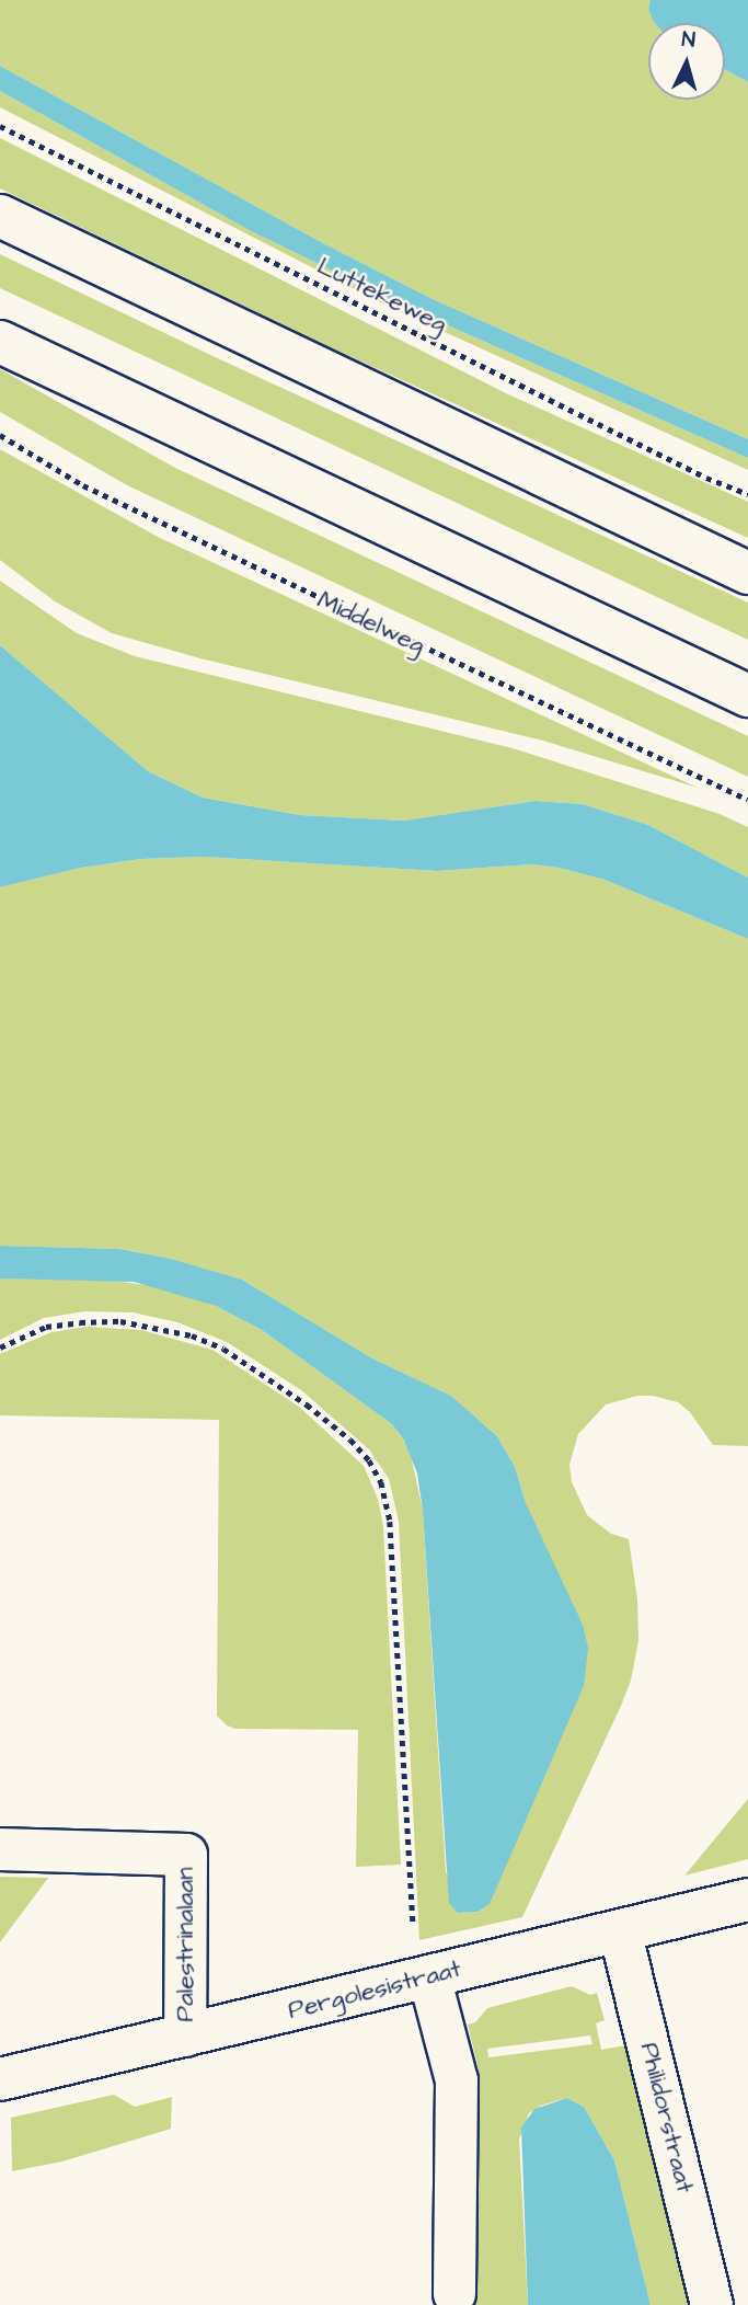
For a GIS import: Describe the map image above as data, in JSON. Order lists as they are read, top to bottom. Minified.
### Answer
{"streets":{"street":["Palestrinalaan","Pergolesistraat","Philidorstraat"],"path":["Luttekeweg","Middelweg"]},"crossings":[["Palestrinalaan","Pergolesistraat"],["Pergolesistraat","Philidorstraat"]],"north":"top"}
